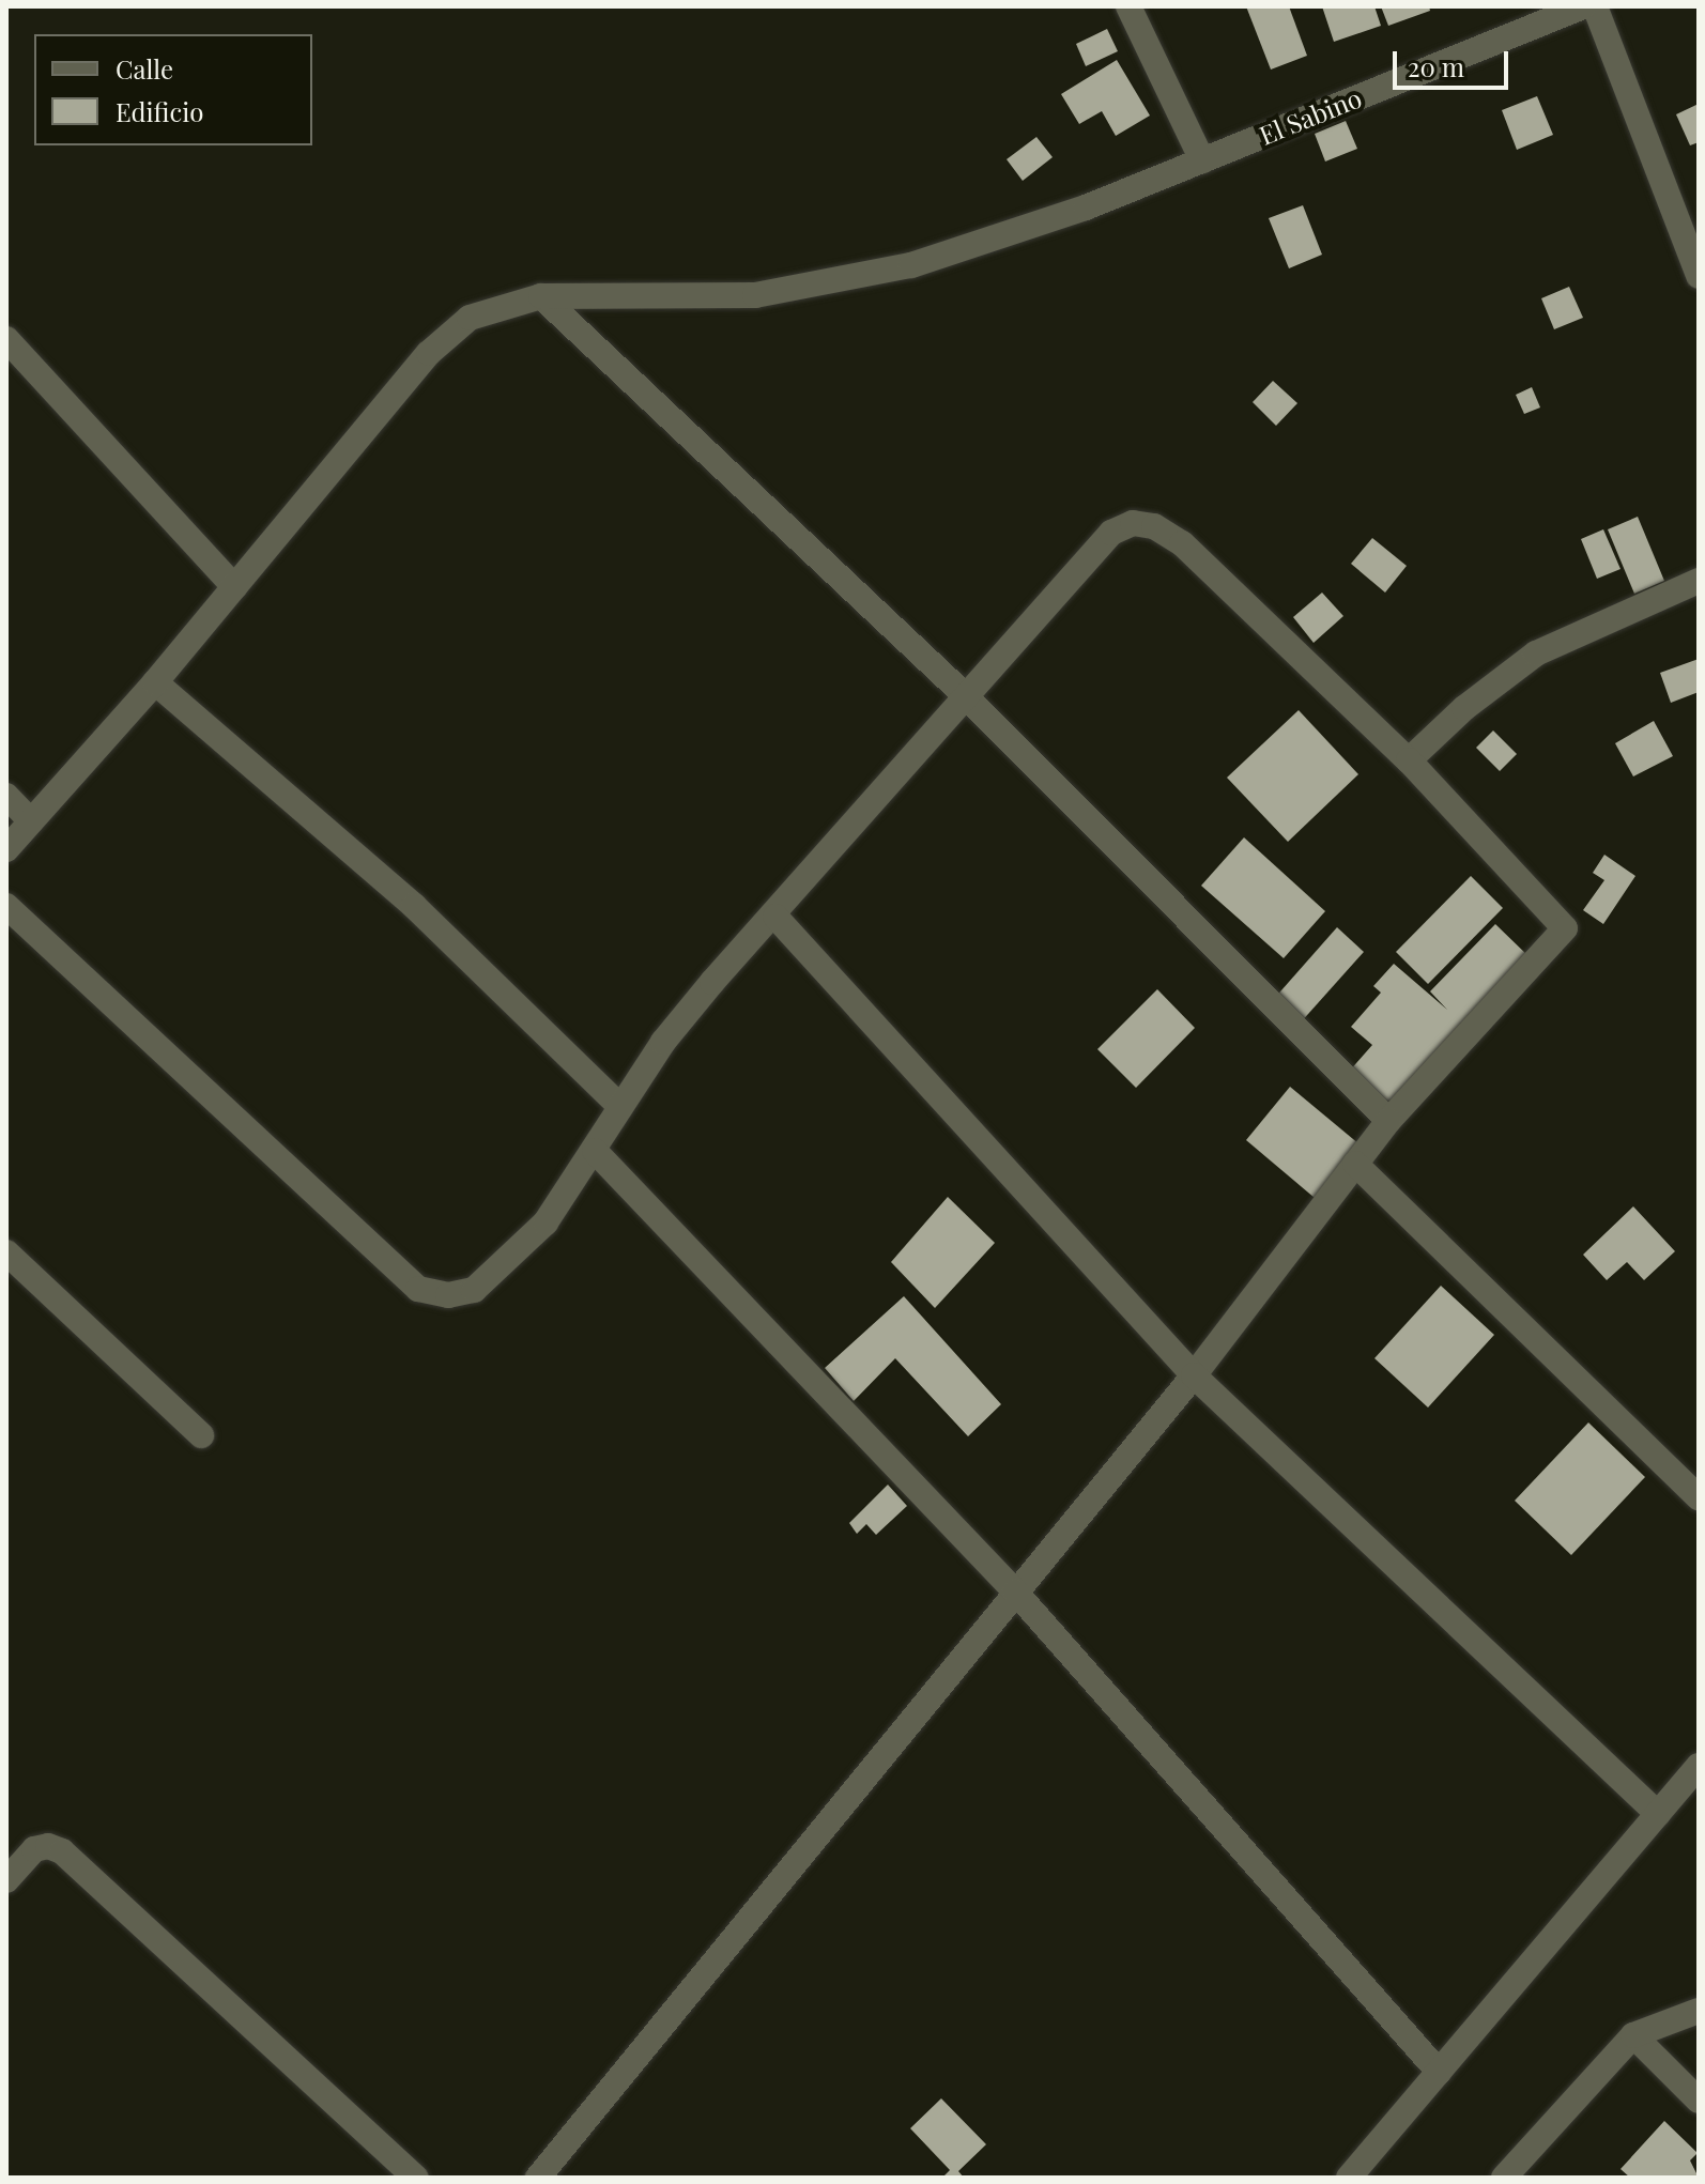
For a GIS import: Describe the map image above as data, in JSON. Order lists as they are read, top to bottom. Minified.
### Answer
{"streets":{"street":["El Sabino"]},"legend":["Calle","Edificio"],"scale_bar":"20 m"}
